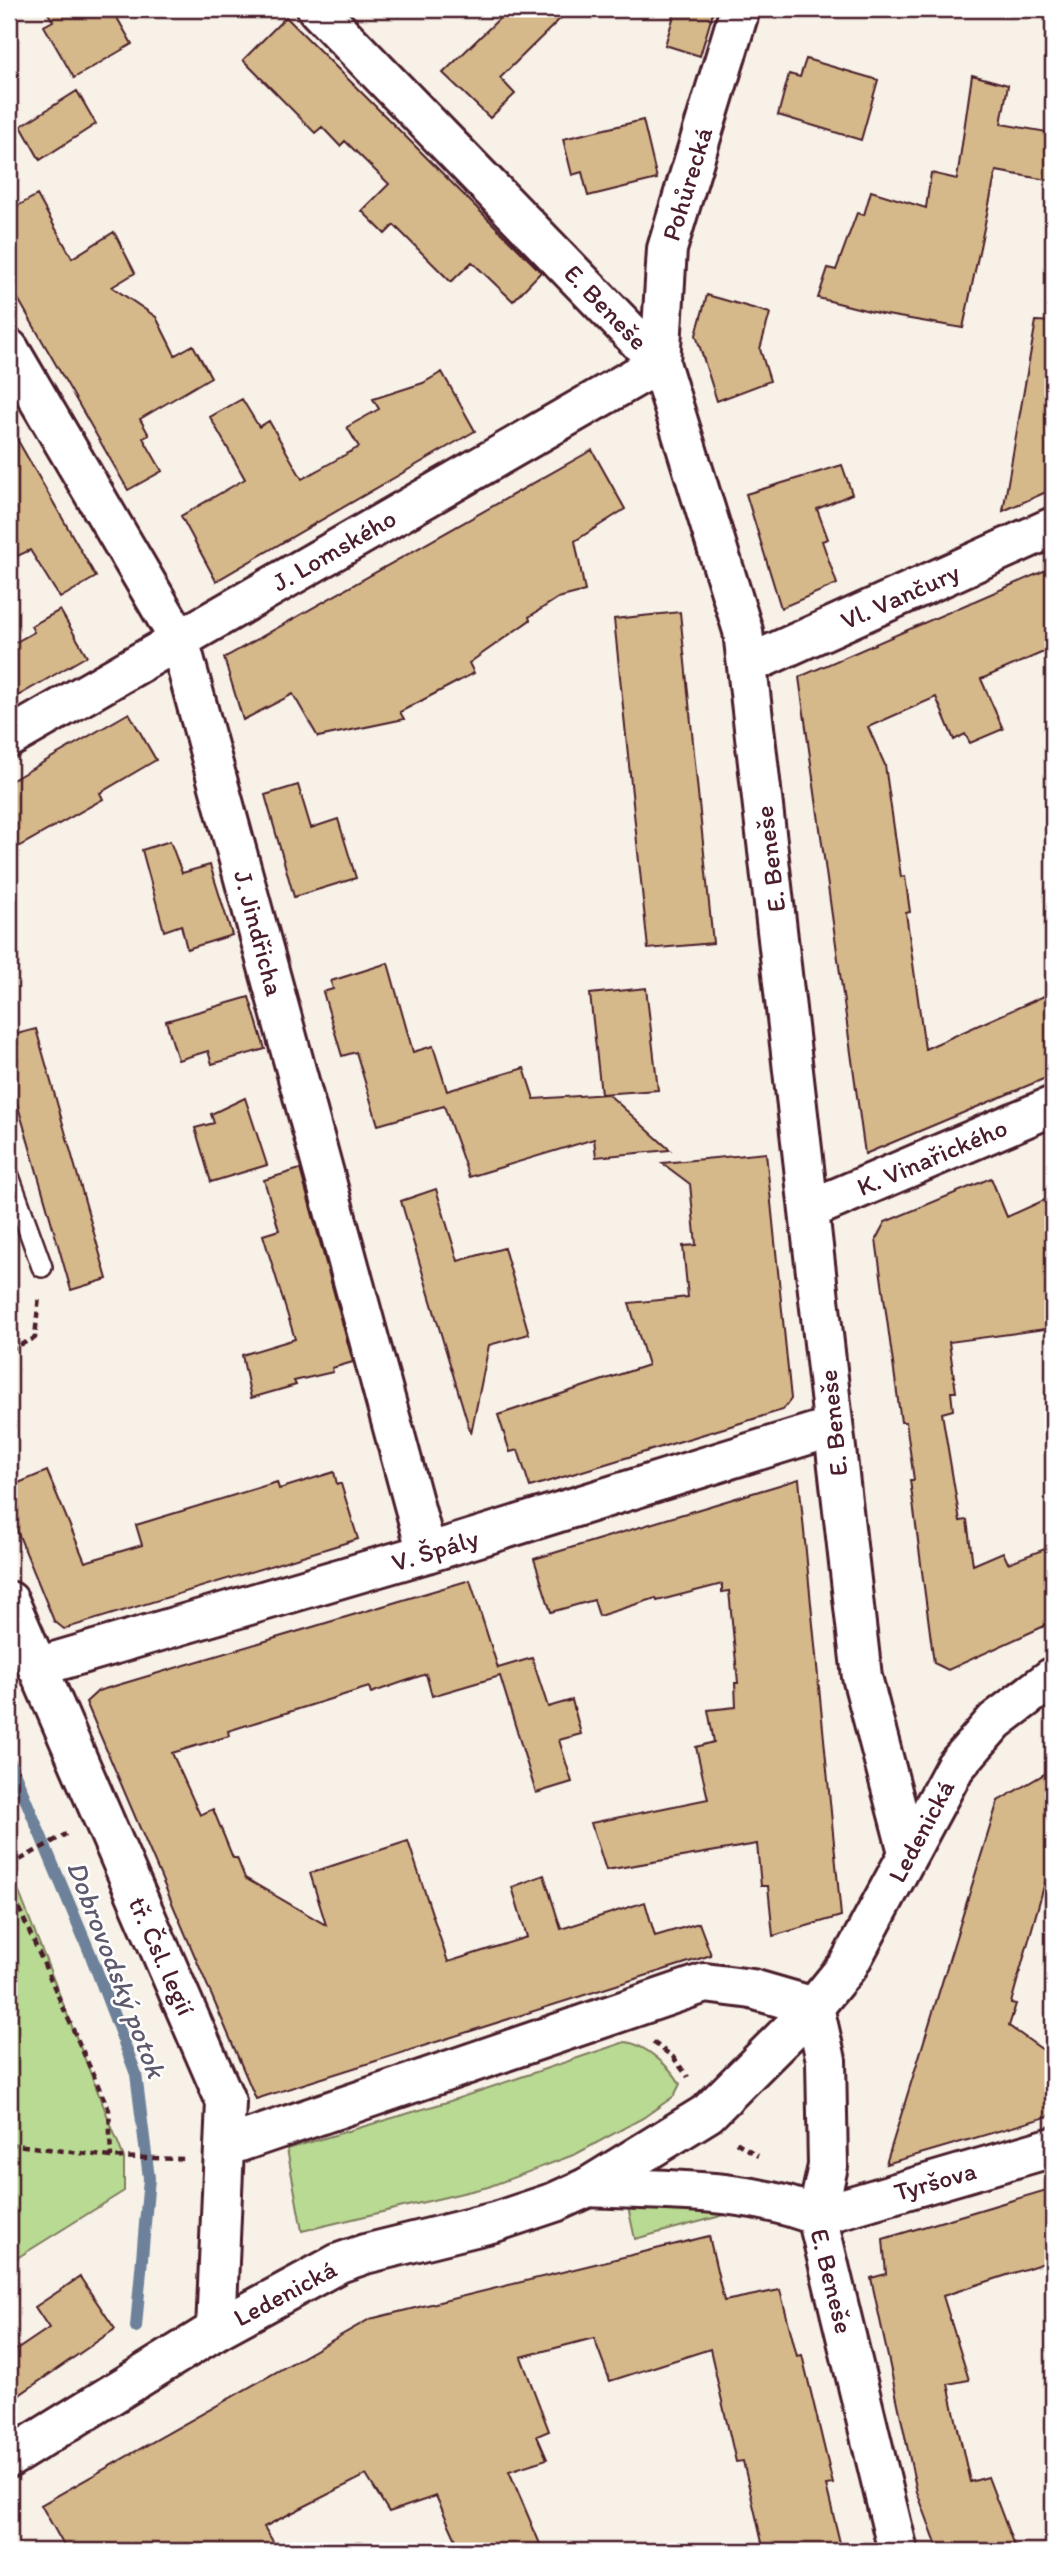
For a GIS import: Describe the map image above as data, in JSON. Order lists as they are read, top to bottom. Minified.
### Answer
{"streets":{"street":["Pohůrecká","E. Beneše","J. Lomského","Vl. Vančury","J. Jindřicha","K. Vinařického","V. Špály","Ledenická","tř. Čsl. legií","Tyršova"]},"crossings":[["Pohůrecká","E. Beneše"],["Pohůrecká","J. Lomského"],["E. Beneše","J. Lomského"],["E. Beneše","Vl. Vančury"],["E. Beneše","K. Vinařického"],["E. Beneše","V. Špály"],["E. Beneše","Ledenická"],["E. Beneše","Tyršova"],["J. Lomského","J. Jindřicha"],["J. Jindřicha","V. Špály"],["V. Špály","tř. Čsl. legií"],["Ledenická","tř. Čsl. legií"]],"water":["Dobrovodský potok"]}
